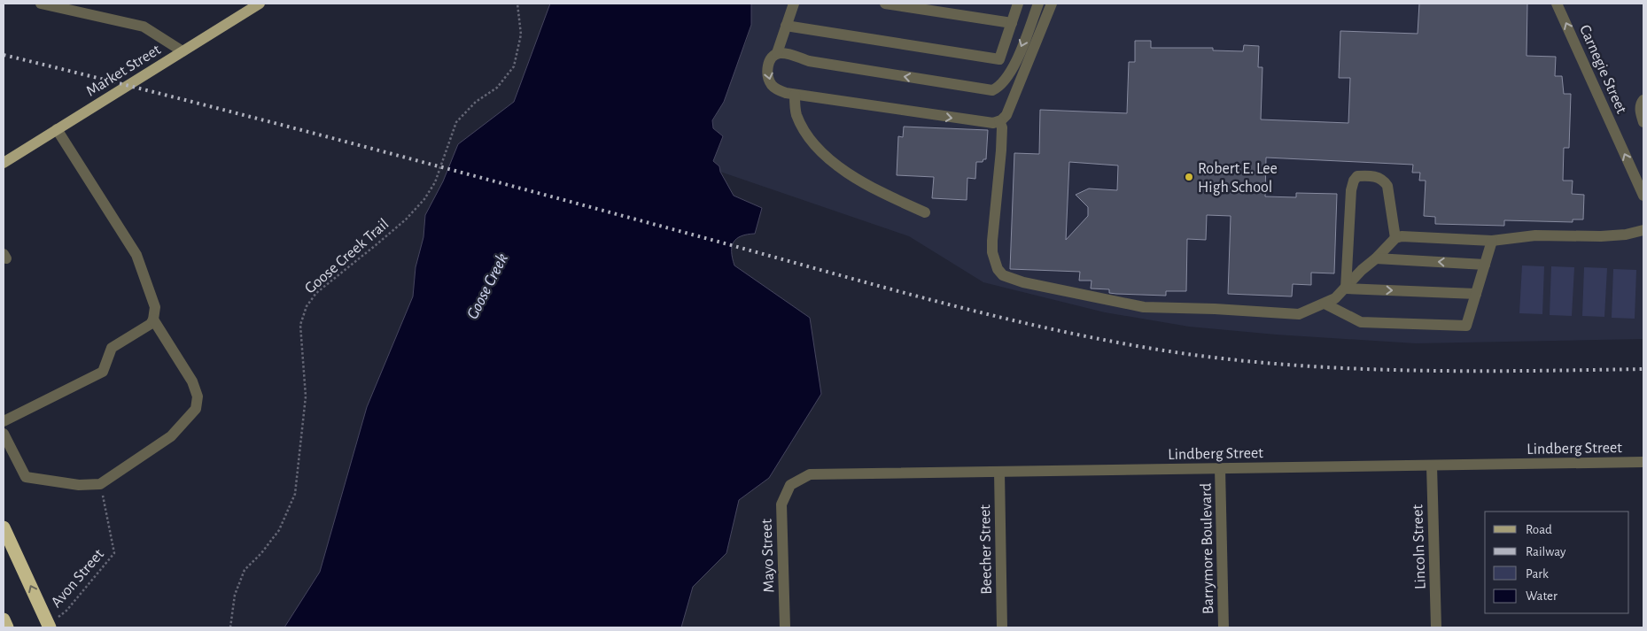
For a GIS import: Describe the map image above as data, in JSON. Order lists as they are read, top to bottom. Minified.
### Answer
{"streets":{"main road":["Market Street"],"street":["Carnegie Street","Lindberg Street","Lincoln Street","Barrymore Boulevard","Beecher Street","Mayo Street"],"path":["Goose Creek Trail","Avon Street"]},"crossings":[["Lindberg Street","Lincoln Street"],["Lindberg Street","Barrymore Boulevard"],["Lindberg Street","Beecher Street"],["Lindberg Street","Mayo Street"]],"one_way":["Carnegie Street"],"water":["Goose Creek"],"places":["Robert E. Lee High School"],"legend":["Road","Railway","Park","Water"]}
